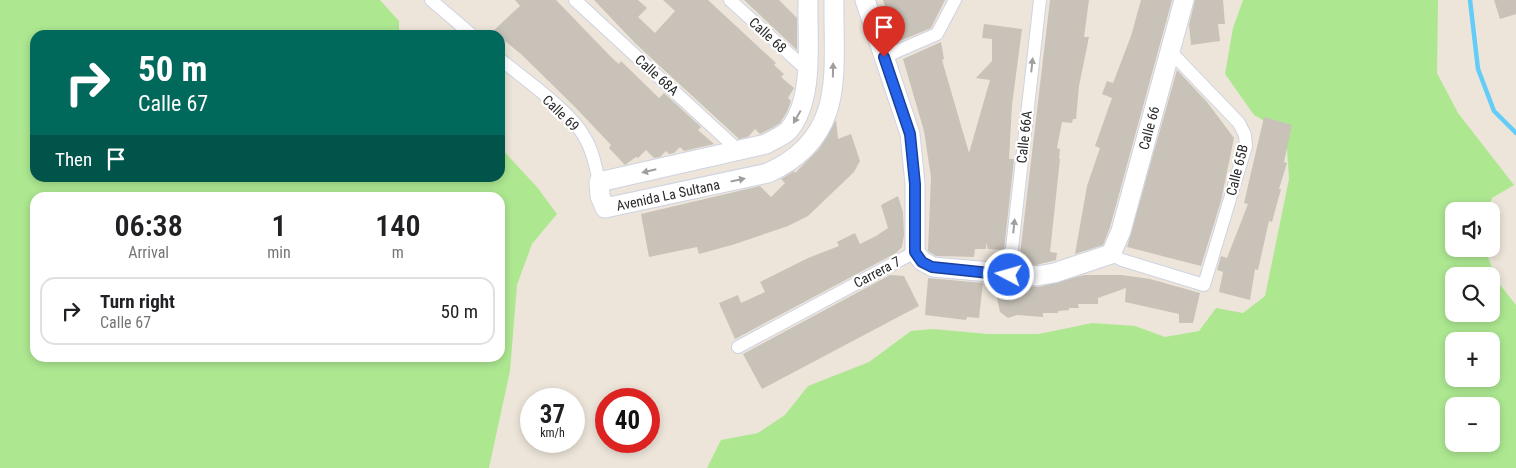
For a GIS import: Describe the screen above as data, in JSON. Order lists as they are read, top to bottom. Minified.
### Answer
{"streets":{"street":["Calle 68","Calle 68A","Calle 69","Calle 66","Calle 66A","Calle 65B","Avenida La Sultana","Carrera 7"]},"crossings":[["Calle 68","Avenida La Sultana"],["Calle 68A","Avenida La Sultana"],["Calle 69","Avenida La Sultana"],["Calle 66","Calle 65B"],["Calle 66","Carrera 7"],["Calle 66A","Carrera 7"],["Calle 65B","Carrera 7"]],"page":{"turn":["50 m","Calle 67"],"then":"Then","eta":["06:38","Arrival","1","min","140","m"],"map_buttons":["+","−"],"list":[{"name":"Turn right","note":"Calle 67","value":"50 m"}],"speed":"37 km/h","limit":"40"}}
